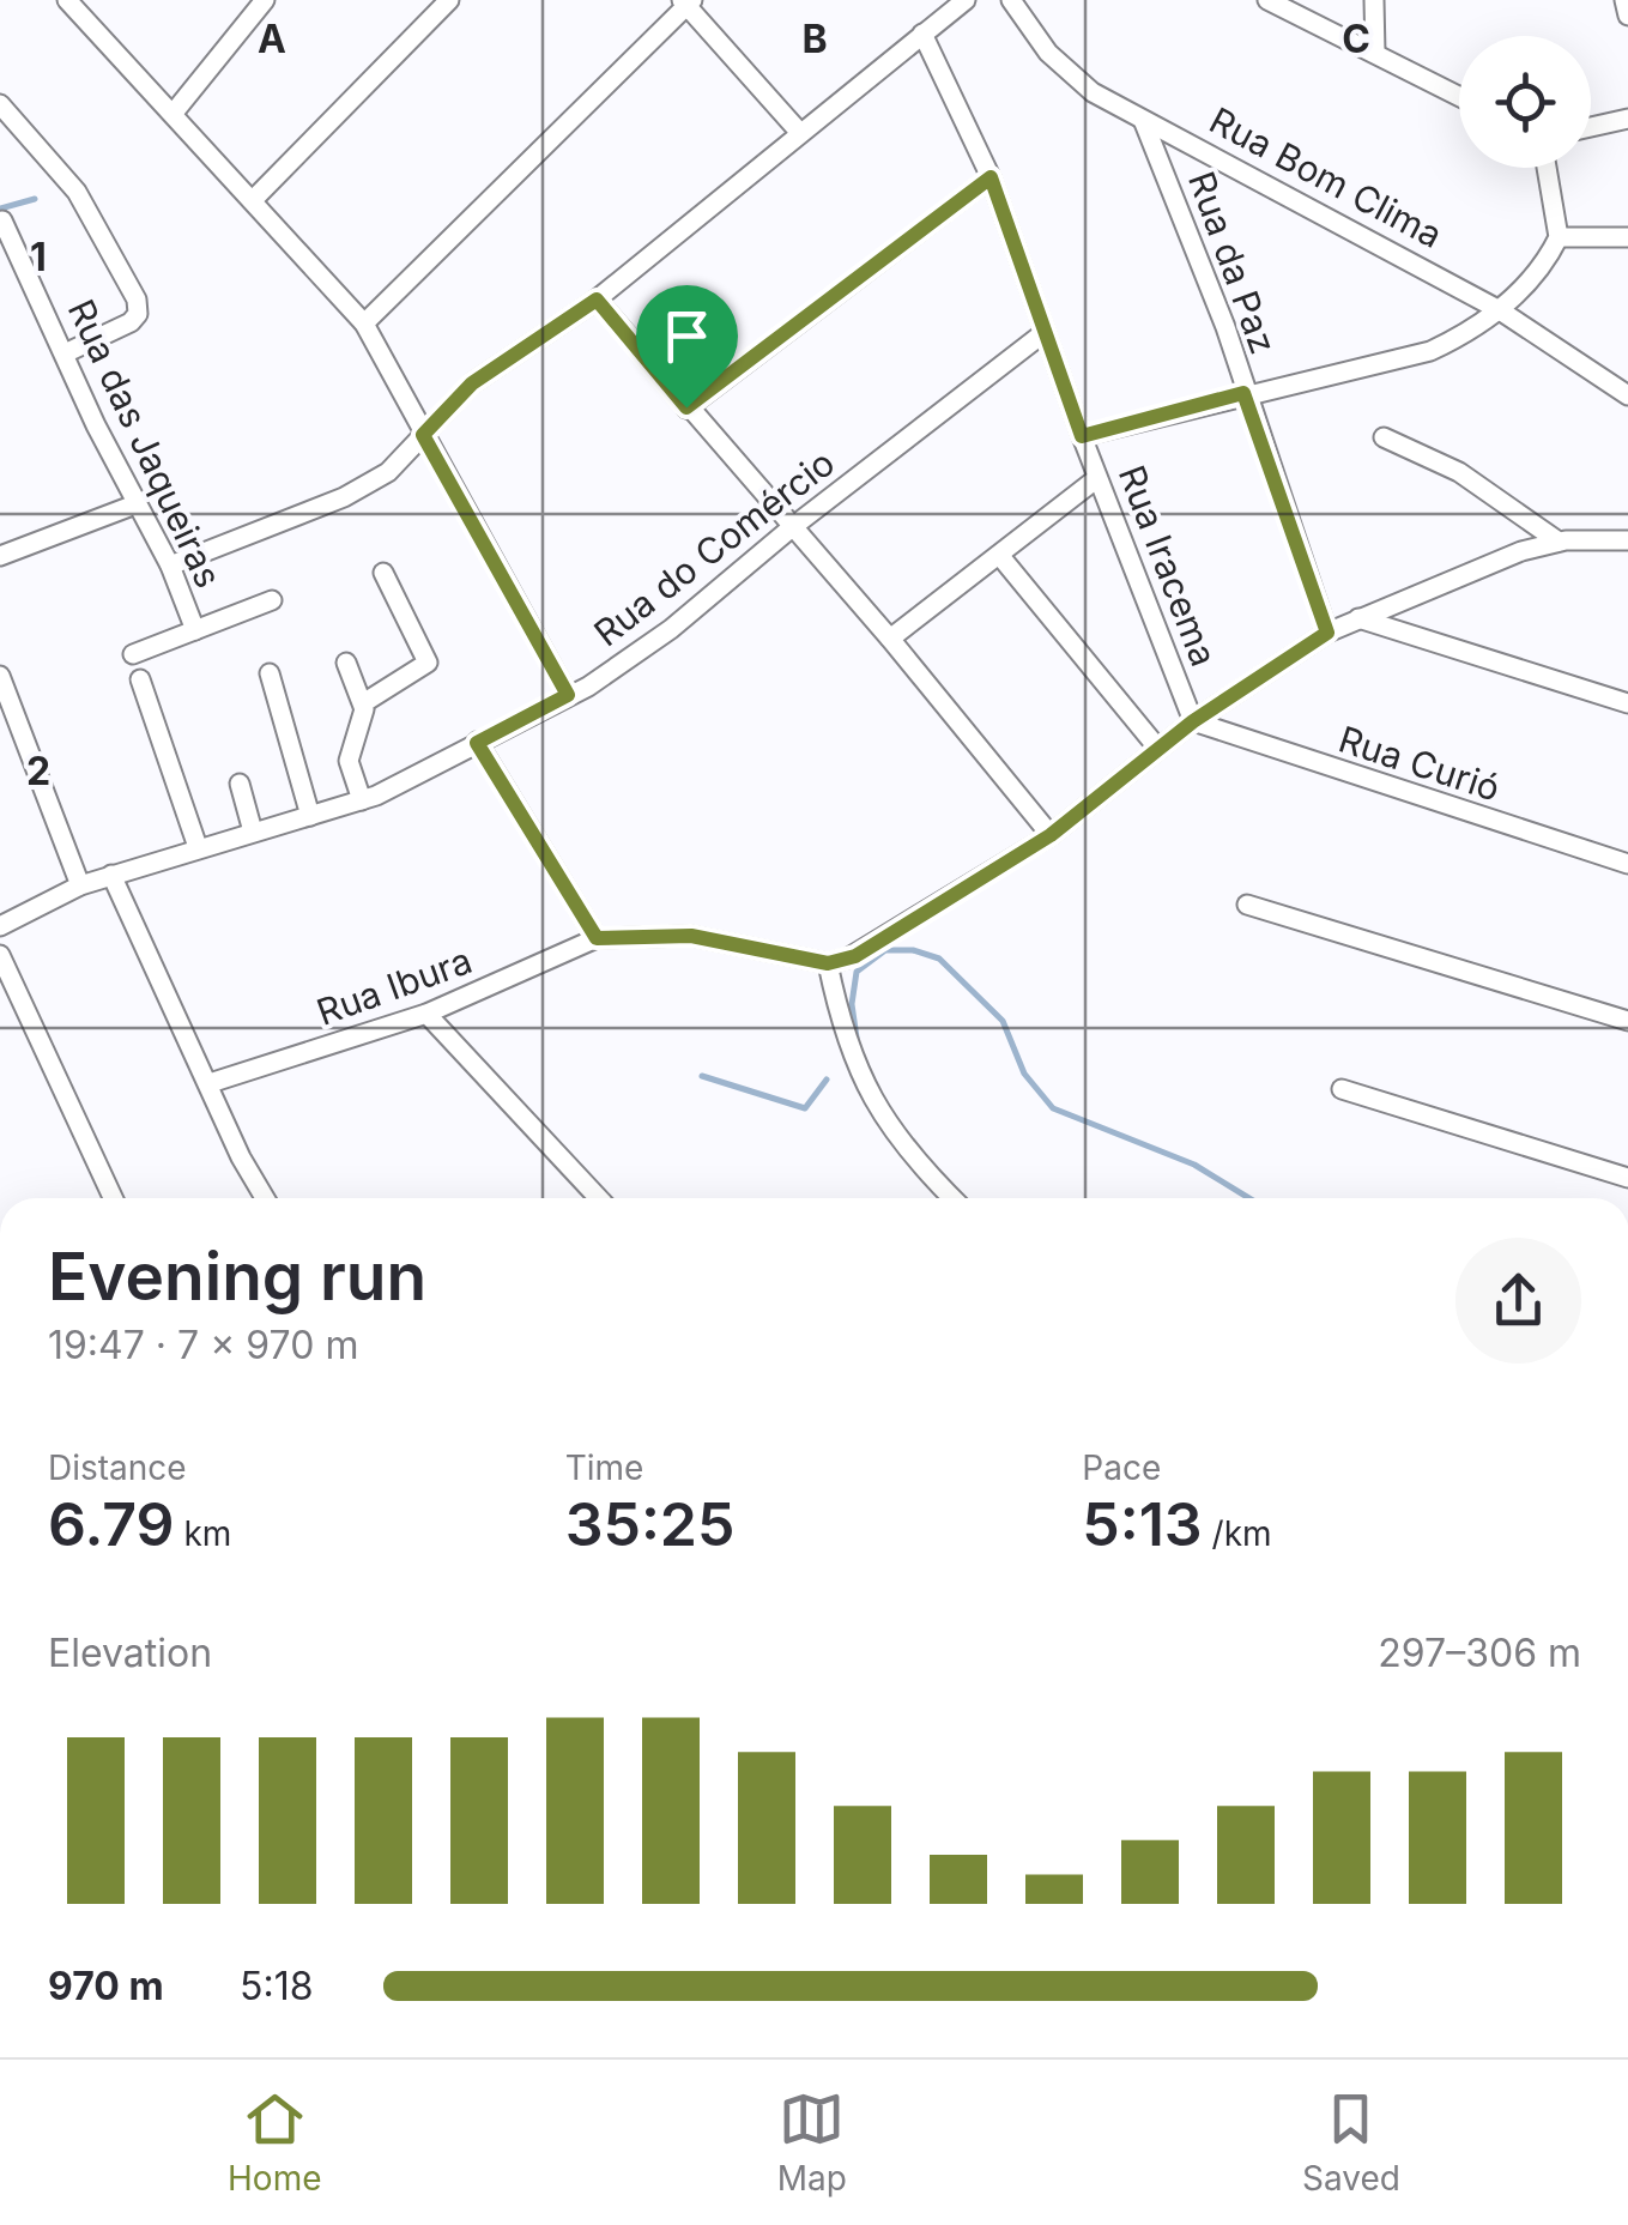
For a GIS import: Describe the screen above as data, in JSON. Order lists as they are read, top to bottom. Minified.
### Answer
{"streets":{"street":["Rua Bom Clima","Rua da Paz","Rua das Jaqueiras","Rua do Comércio","Rua Iracema","Rua Curió","Rua Ibura"]},"crossings":[["Rua Bom Clima","Rua da Paz"],["Rua do Comércio","Rua Iracema"],["Rua Iracema","Rua Curió"]],"page":{"heading":["Evening run","19:47 · 7 × 970 m"],"stats":[["Distance","6.79 km"],["Time","35:25"],["Pace","5:13 /km"]],"chart":["Elevation","297–306 m"],"list":[{"name":"970 m","note":"5:18"}],"tabs":["Home","Map","Saved"]},"grid":{"columns":["A","B","C"],"rows":["1","2"]}}
